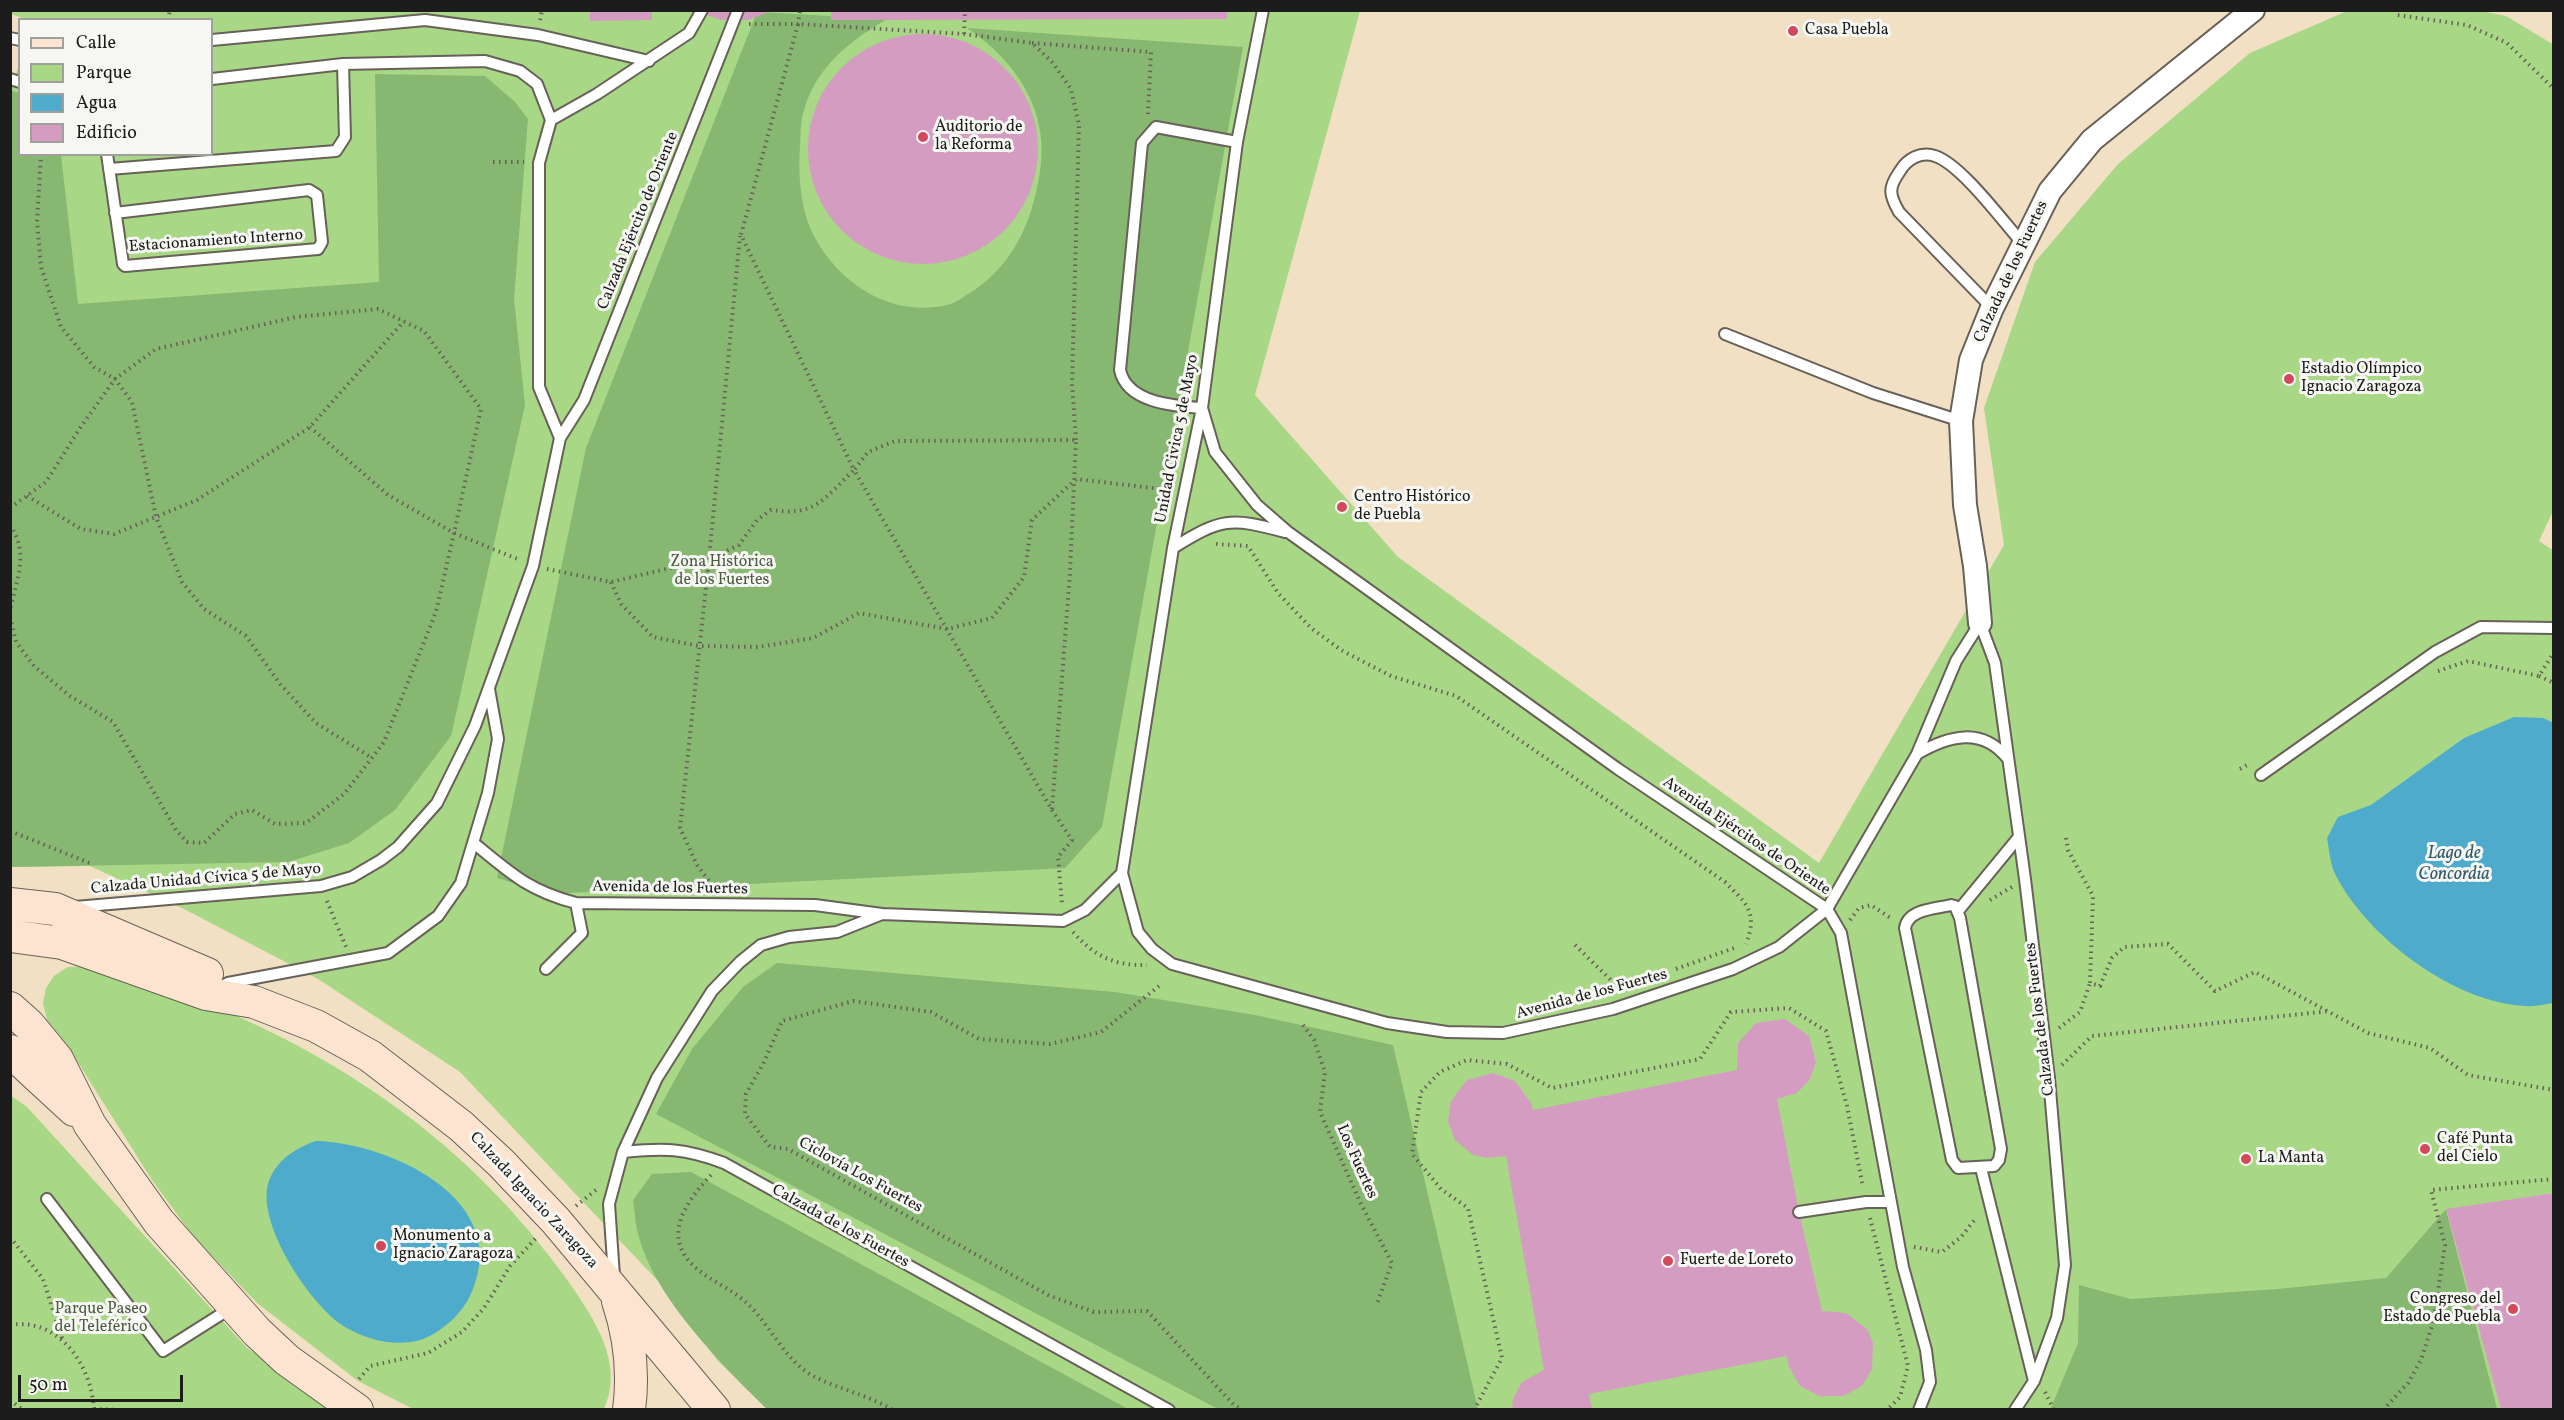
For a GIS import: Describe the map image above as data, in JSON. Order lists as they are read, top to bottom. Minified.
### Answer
{"streets":{"main road":["Calzada Ignacio Zaragoza"],"street":["Calzada de los Fuertes"],"lane":["Calzada Ejército de Oriente","Estacionamiento Interno","Unidad Civica 5 de Mayo","Avenida Ejércitos de Oriente","Calzada Unidad Cívica 5 de Mayo","Avenida de los Fuertes"],"path":["Los Fuertes","Ciclovía Los Fuertes"]},"crossings":[["Calzada Ejército de Oriente","Calzada Unidad Cívica 5 de Mayo"],["Calzada de los Fuertes","Avenida de los Fuertes"],["Unidad Civica 5 de Mayo","Avenida Ejércitos de Oriente"],["Unidad Civica 5 de Mayo","Avenida de los Fuertes"],["Avenida Ejércitos de Oriente","Avenida de los Fuertes"],["Calzada Unidad Cívica 5 de Mayo","Calzada Ignacio Zaragoza"]],"water":["Lago de Concordia"],"parks":["Zona Histórica de los Fuertes","Parque Paseo del Teleférico"],"places":["Casa Puebla","Auditorio de la Reforma","Estadio Olímpico Ignacio Zaragoza","Centro Histórico de Puebla","Café Punta del Cielo","La Manta","Monumento a Ignacio Zaragoza","Fuerte de Loreto","Congreso del Estado de Puebla"],"legend":["Calle","Parque","Agua","Edificio"],"scale_bar":"50 m"}
